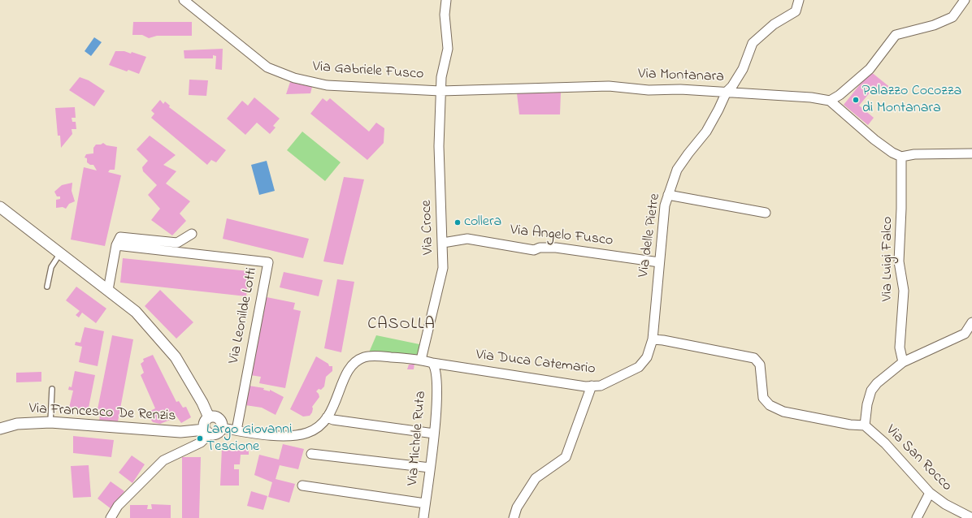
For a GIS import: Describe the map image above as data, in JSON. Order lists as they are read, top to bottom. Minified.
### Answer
{"streets":{"street":["Via Gabriele Fusco","Via Montanara","Via Croce","Via delle Pietre","Via Angelo Fusco","Via Luigi Falco","Via Leonilde Lotti","Via Duca Catemario","Via Francesco De Renzis","Via Michele Ruta","Via San Rocco"]},"crossings":[["Via Gabriele Fusco","Via Montanara"],["Via Gabriele Fusco","Via Croce"],["Via Montanara","Via Croce"],["Via Montanara","Via delle Pietre"],["Via Croce","Via Angelo Fusco"],["Via delle Pietre","Via Angelo Fusco"],["Via delle Pietre","Via Duca Catemario"],["Via Duca Catemario","Via Michele Ruta"]],"districts":["CASOLLA"],"places":["Palazzo Cocozza di Montanara","collera","Largo Giovanni Tescione"]}
